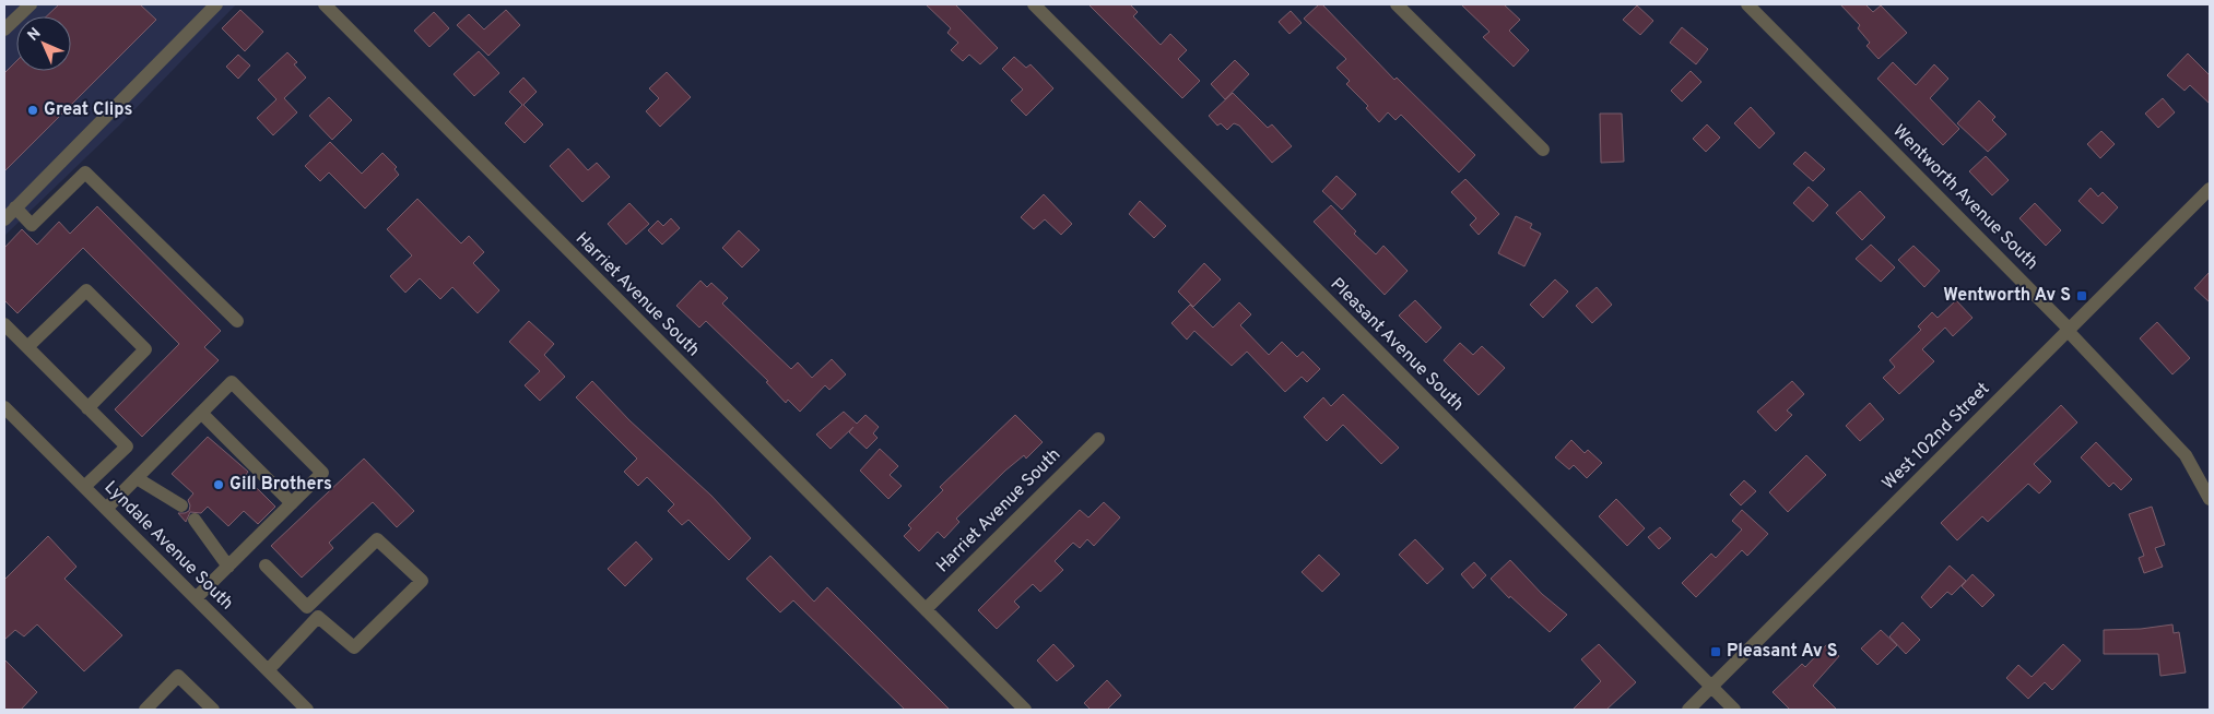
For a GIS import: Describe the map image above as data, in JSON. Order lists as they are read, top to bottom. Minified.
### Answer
{"streets":{"street":["Wentworth Avenue South","Harriet Avenue South","Pleasant Avenue South","West 102nd Street","Lyndale Avenue South"]},"crossings":[["Wentworth Avenue South","West 102nd Street"],["Pleasant Avenue South","West 102nd Street"]],"places":{"other":["Great Clips","Gill Brothers"],"transit":["Wentworth Av S","Pleasant Av S"]},"north":"top left"}
